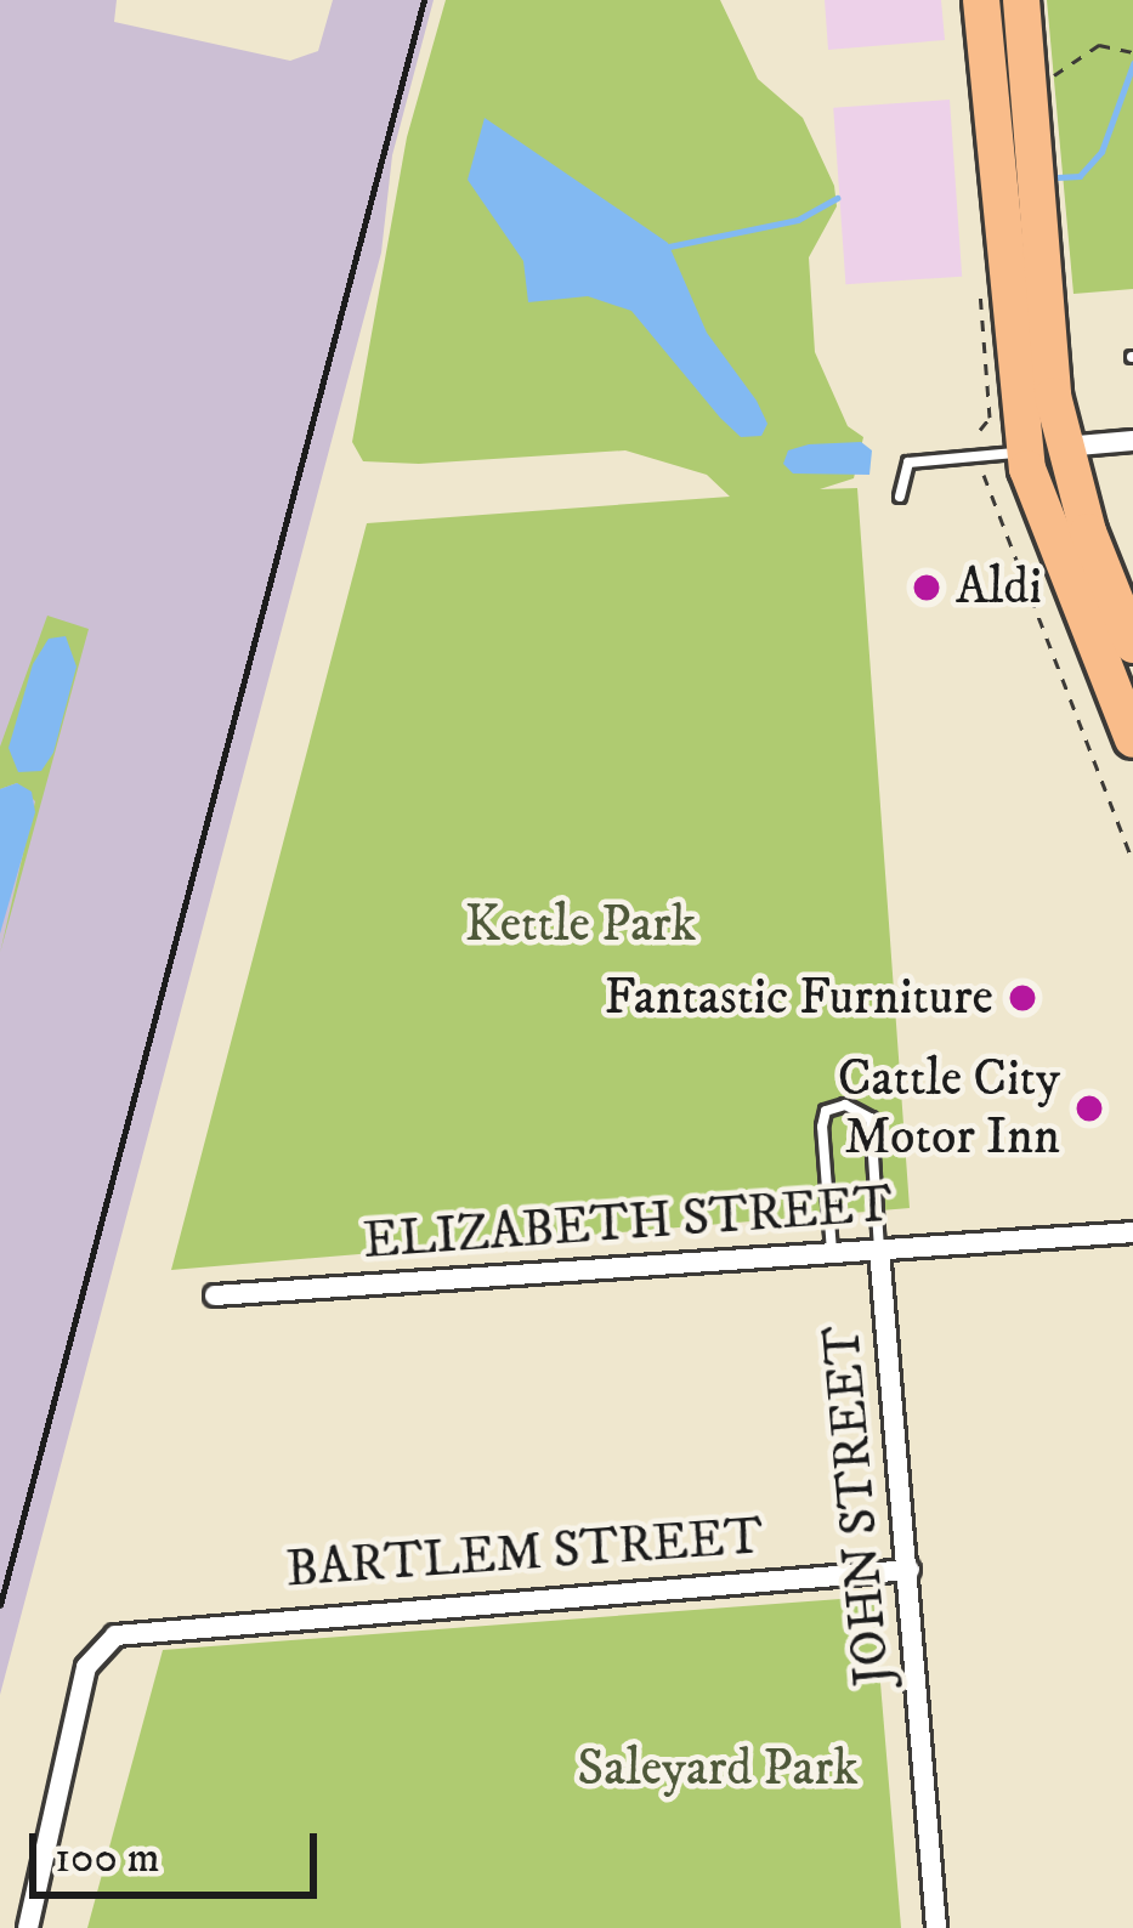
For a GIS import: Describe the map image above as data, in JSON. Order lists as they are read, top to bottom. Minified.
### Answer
{"streets":{"street":["ELIZABETH STREET","JOHN STREET","BARTLEM STREET"]},"crossings":[["ELIZABETH STREET","JOHN STREET"],["JOHN STREET","BARTLEM STREET"]],"parks":["Kettle Park","Saleyard Park"],"places":["Aldi","Fantastic Furniture","Cattle City Motor Inn"],"scale_bar":"100 m"}
